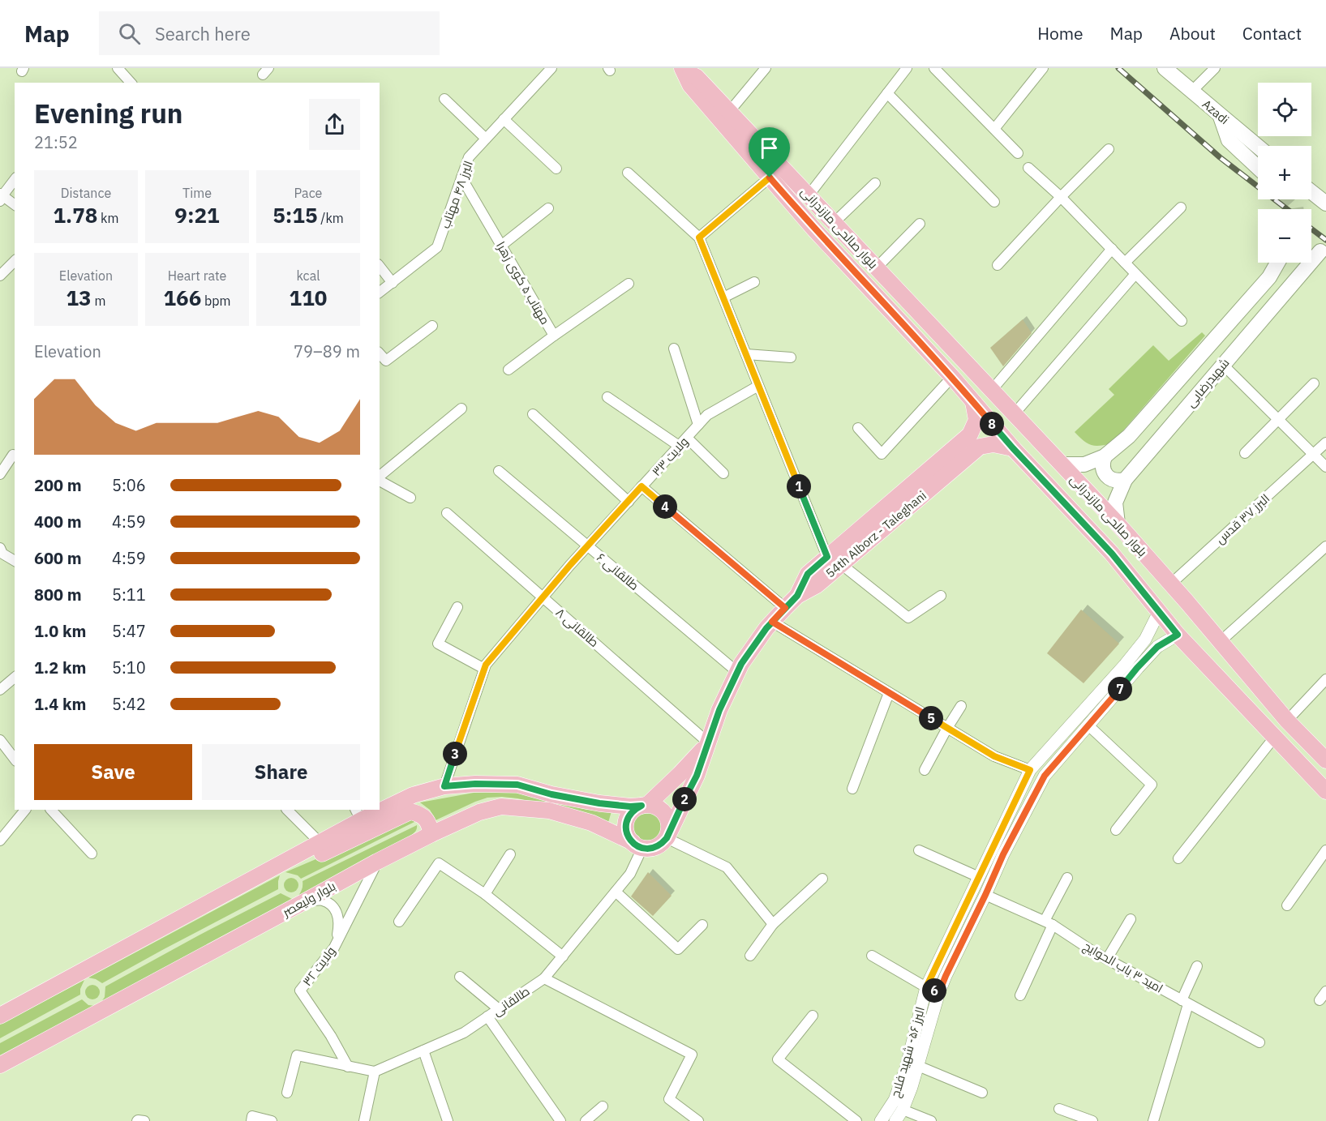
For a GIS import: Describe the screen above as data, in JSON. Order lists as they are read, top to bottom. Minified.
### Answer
{"streets":{"main road":["Azadi","بلوار صالحی مازندرانی","شهیدرضایی","54th Alborz - Taleghani","بلوار ولیعصر"],"street":["البرز ۴۸ مهتاب","مهتاب ۵ کوی زهرا","ولایت ٣۳","البرز ۳۷ قدس","طالقانی ۶","طالقانی ۸","ولایت ۳۲","امید ۳ باب الحوایج","طالقانی","البرز ۵۶- شهید فلاح"]},"crossings":[["البرز ۴۸ مهتاب","مهتاب ۵ کوی زهرا"],["بلوار صالحی مازندرانی","شهیدرضایی"],["بلوار صالحی مازندرانی","البرز ۳۷ قدس"],["بلوار صالحی مازندرانی","54th Alborz - Taleghani"],["بلوار صالحی مازندرانی","البرز ۵۶- شهید فلاح"],["ولایت ٣۳","طالقانی ۶"],["ولایت ٣۳","طالقانی ۸"],["بلوار ولیعصر","ولایت ۳۲"],["بلوار ولیعصر","طالقانی"],["امید ۳ باب الحوایج","البرز ۵۶- شهید فلاح"]],"page":{"header":"Map","search":"Search here","nav":["Home","Map","About","Contact"],"map_buttons":["+","−"],"heading":["Evening run","21:52"],"stats":[["Distance","1.78 km"],["Time","9:21"],["Pace","5:15 /km"],["Elevation","13 m"],["Heart rate","166 bpm"],["kcal","110"]],"chart":["Elevation","79–89 m"],"pins":["8","1","4","7","5","3","2","6"],"list":[{"name":"200 m","note":"5:06"},{"name":"400 m","note":"4:59"},{"name":"600 m","note":"4:59"},{"name":"800 m","note":"5:11"},{"name":"1.0 km","note":"5:47"},{"name":"1.2 km","note":"5:10"},{"name":"1.4 km","note":"5:42"}],"buttons":["Save","Share"]}}
